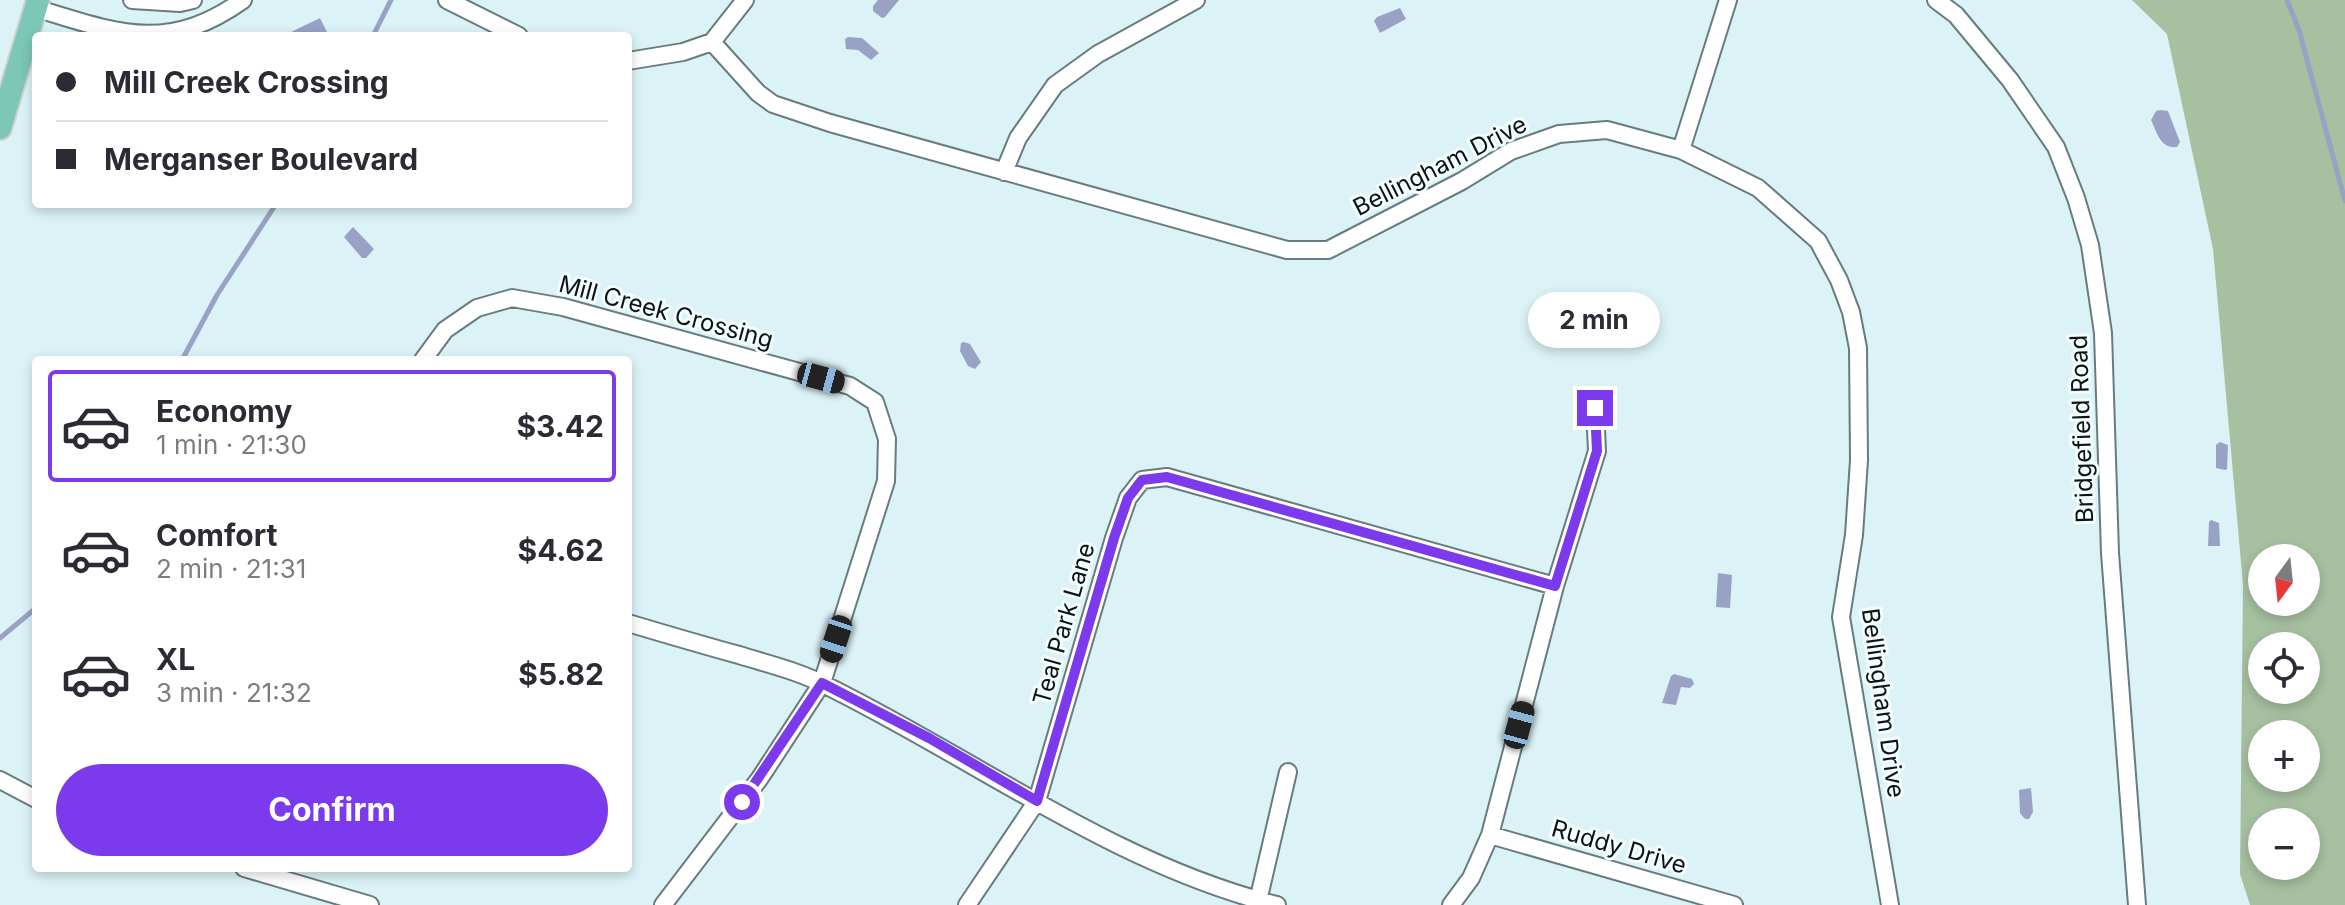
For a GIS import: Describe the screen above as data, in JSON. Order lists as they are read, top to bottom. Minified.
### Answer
{"streets":{"street":["Bellingham Drive","Mill Creek Crossing","Bridgefield Road","Teal Park Lane","Ruddy Drive"]},"north":"bottom","page":{"banner":["Mill Creek Crossing","Merganser Boulevard"],"bubble":"2 min","list":[{"name":"Economy","note":"1 min · 21:30","value":"$3.42"},{"name":"Comfort","note":"2 min · 21:31","value":"$4.62"},{"name":"XL","note":"3 min · 21:32","value":"$5.82"}],"map_buttons":["+","−"],"buttons":"Confirm"}}
